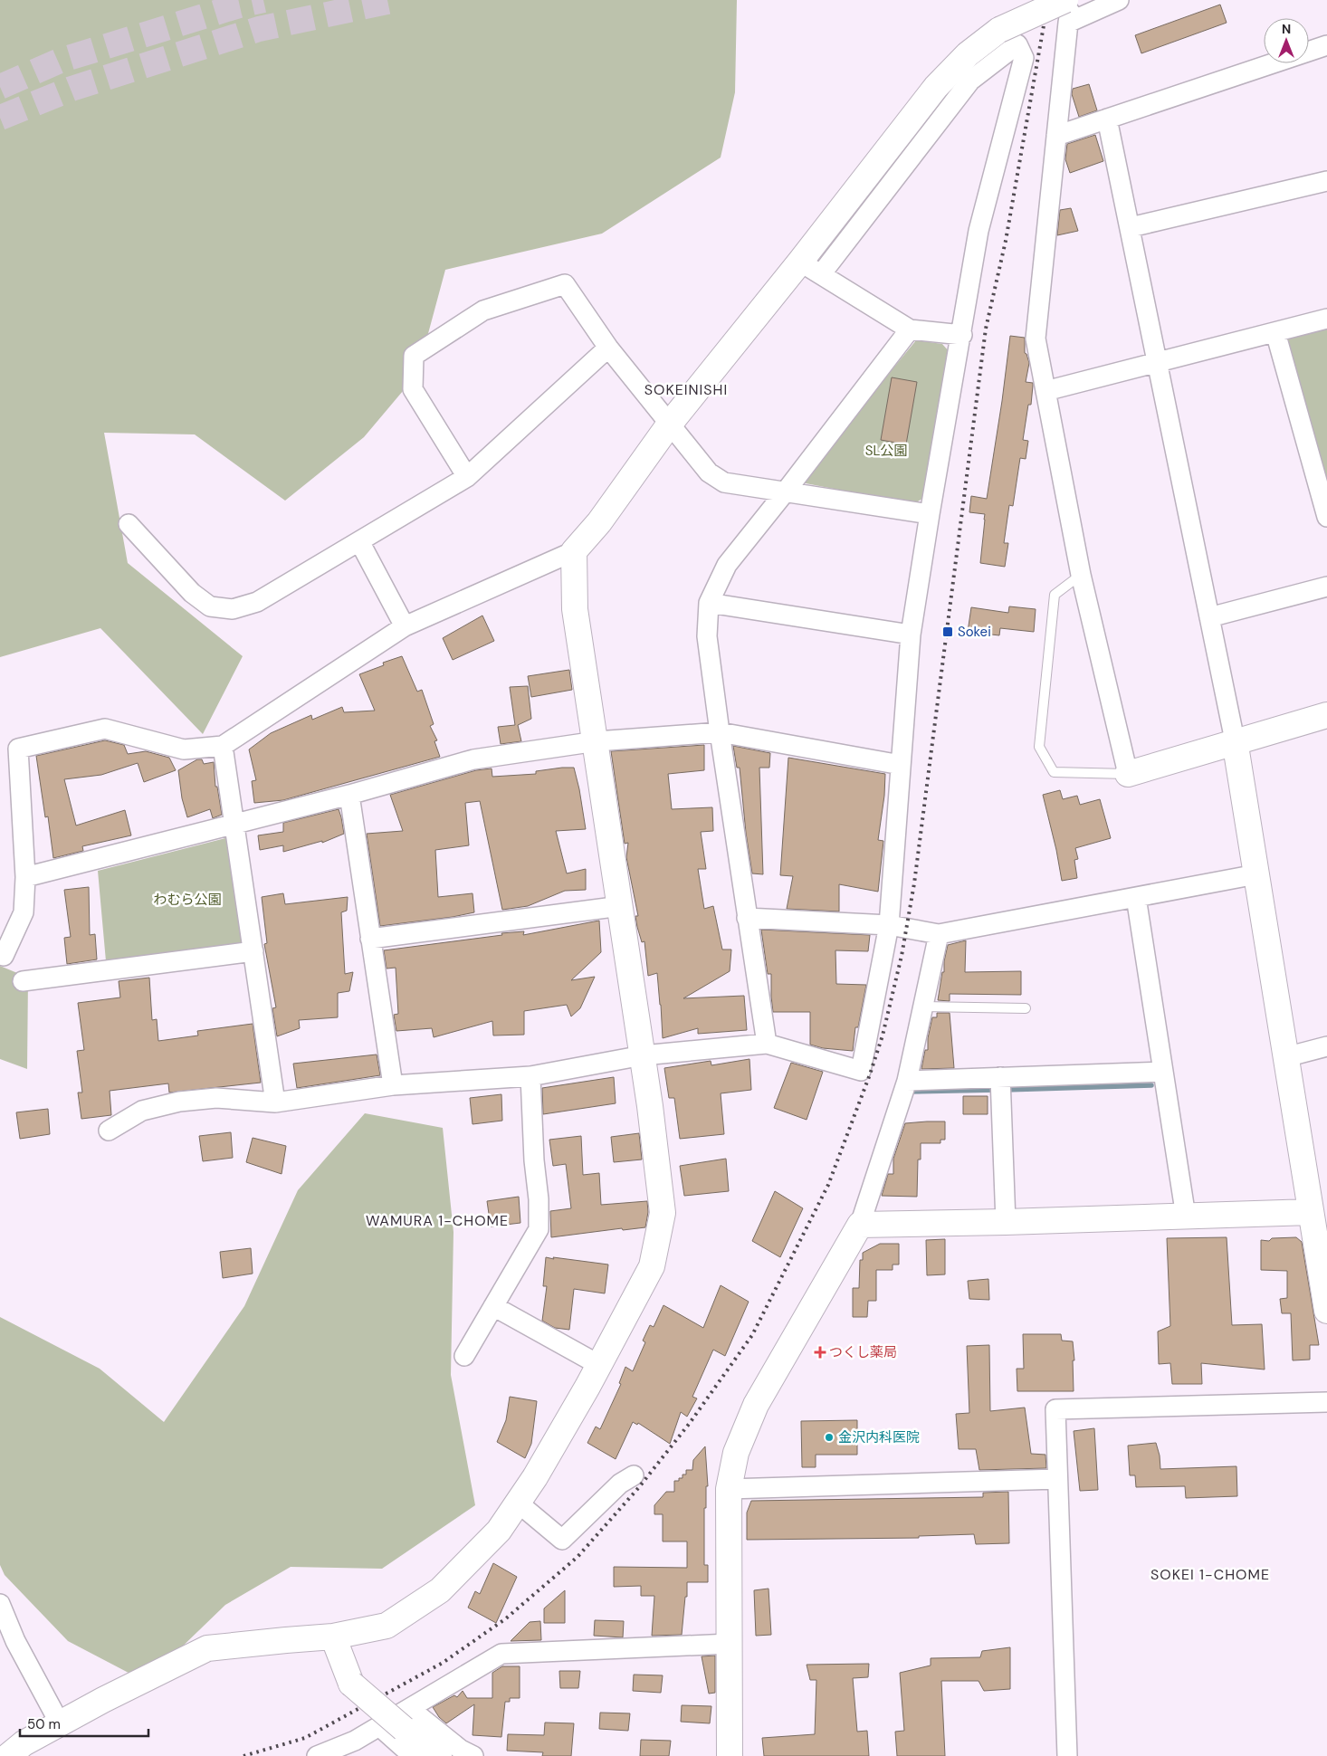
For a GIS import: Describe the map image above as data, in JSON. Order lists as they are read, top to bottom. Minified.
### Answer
{"districts":["SOKEINISHI","WAMURA 1-CHOME","SOKEI 1-CHOME"],"parks":["SL公園","わむら公園"],"places":{"transit":["Sokei"],"health":["つくし薬局"],"other":["金沢内科医院"]},"scale_bar":"50 m","north":"top"}
